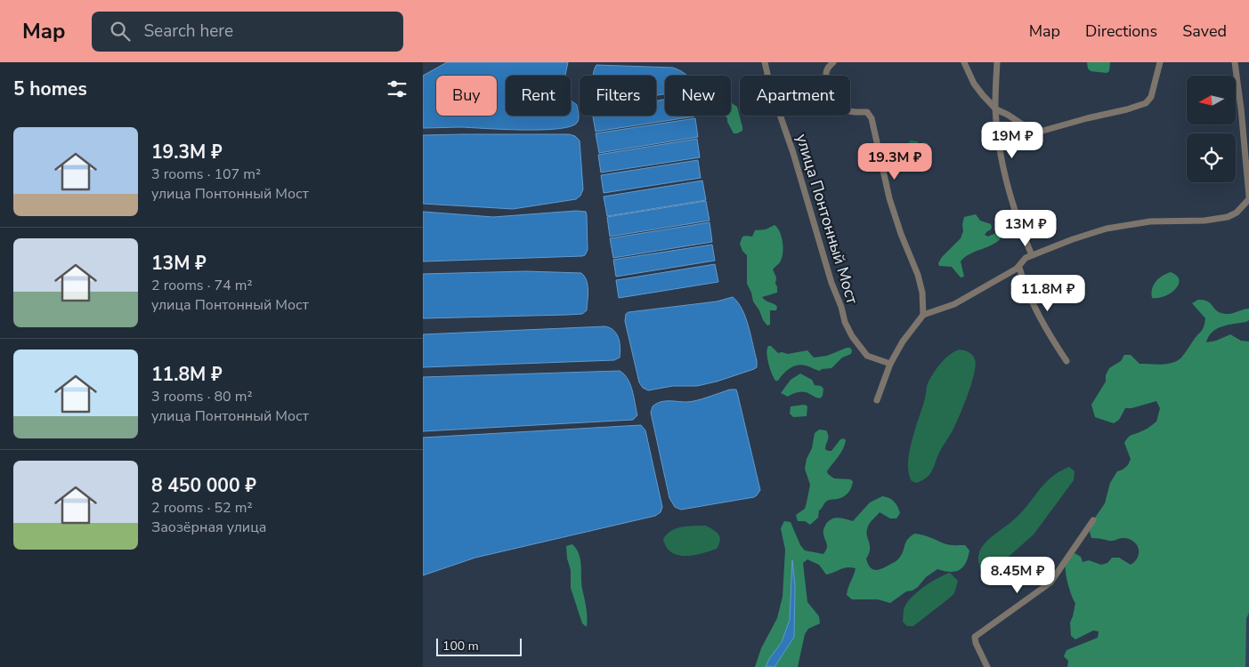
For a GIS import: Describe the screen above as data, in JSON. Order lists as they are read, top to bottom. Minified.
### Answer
{"streets":{"street":["улица Понтонный Мост"]},"scale_bar":"100 m","north":"left","page":{"header":"Map","search":"Search here","nav":["Map","Directions","Saved"],"heading":"5 homes","chip":["Buy","Rent","Filters","New","Apartment"],"list":[{"name":"19.3M ₽","note":"3 rooms · 107 m² · улица Понтонный Мост"},{"name":"13M ₽","note":"2 rooms · 74 m² · улица Понтонный Мост"},{"name":"11.8M ₽","note":"3 rooms · 80 m² · улица Понтонный Мост"},{"name":"8 450 000 ₽","note":"2 rooms · 52 m² · Заозёрная улица"}],"price":["19M ₽","19.3M ₽","13M ₽","11.8M ₽","8.45M ₽"],"scale":"100 m"}}
